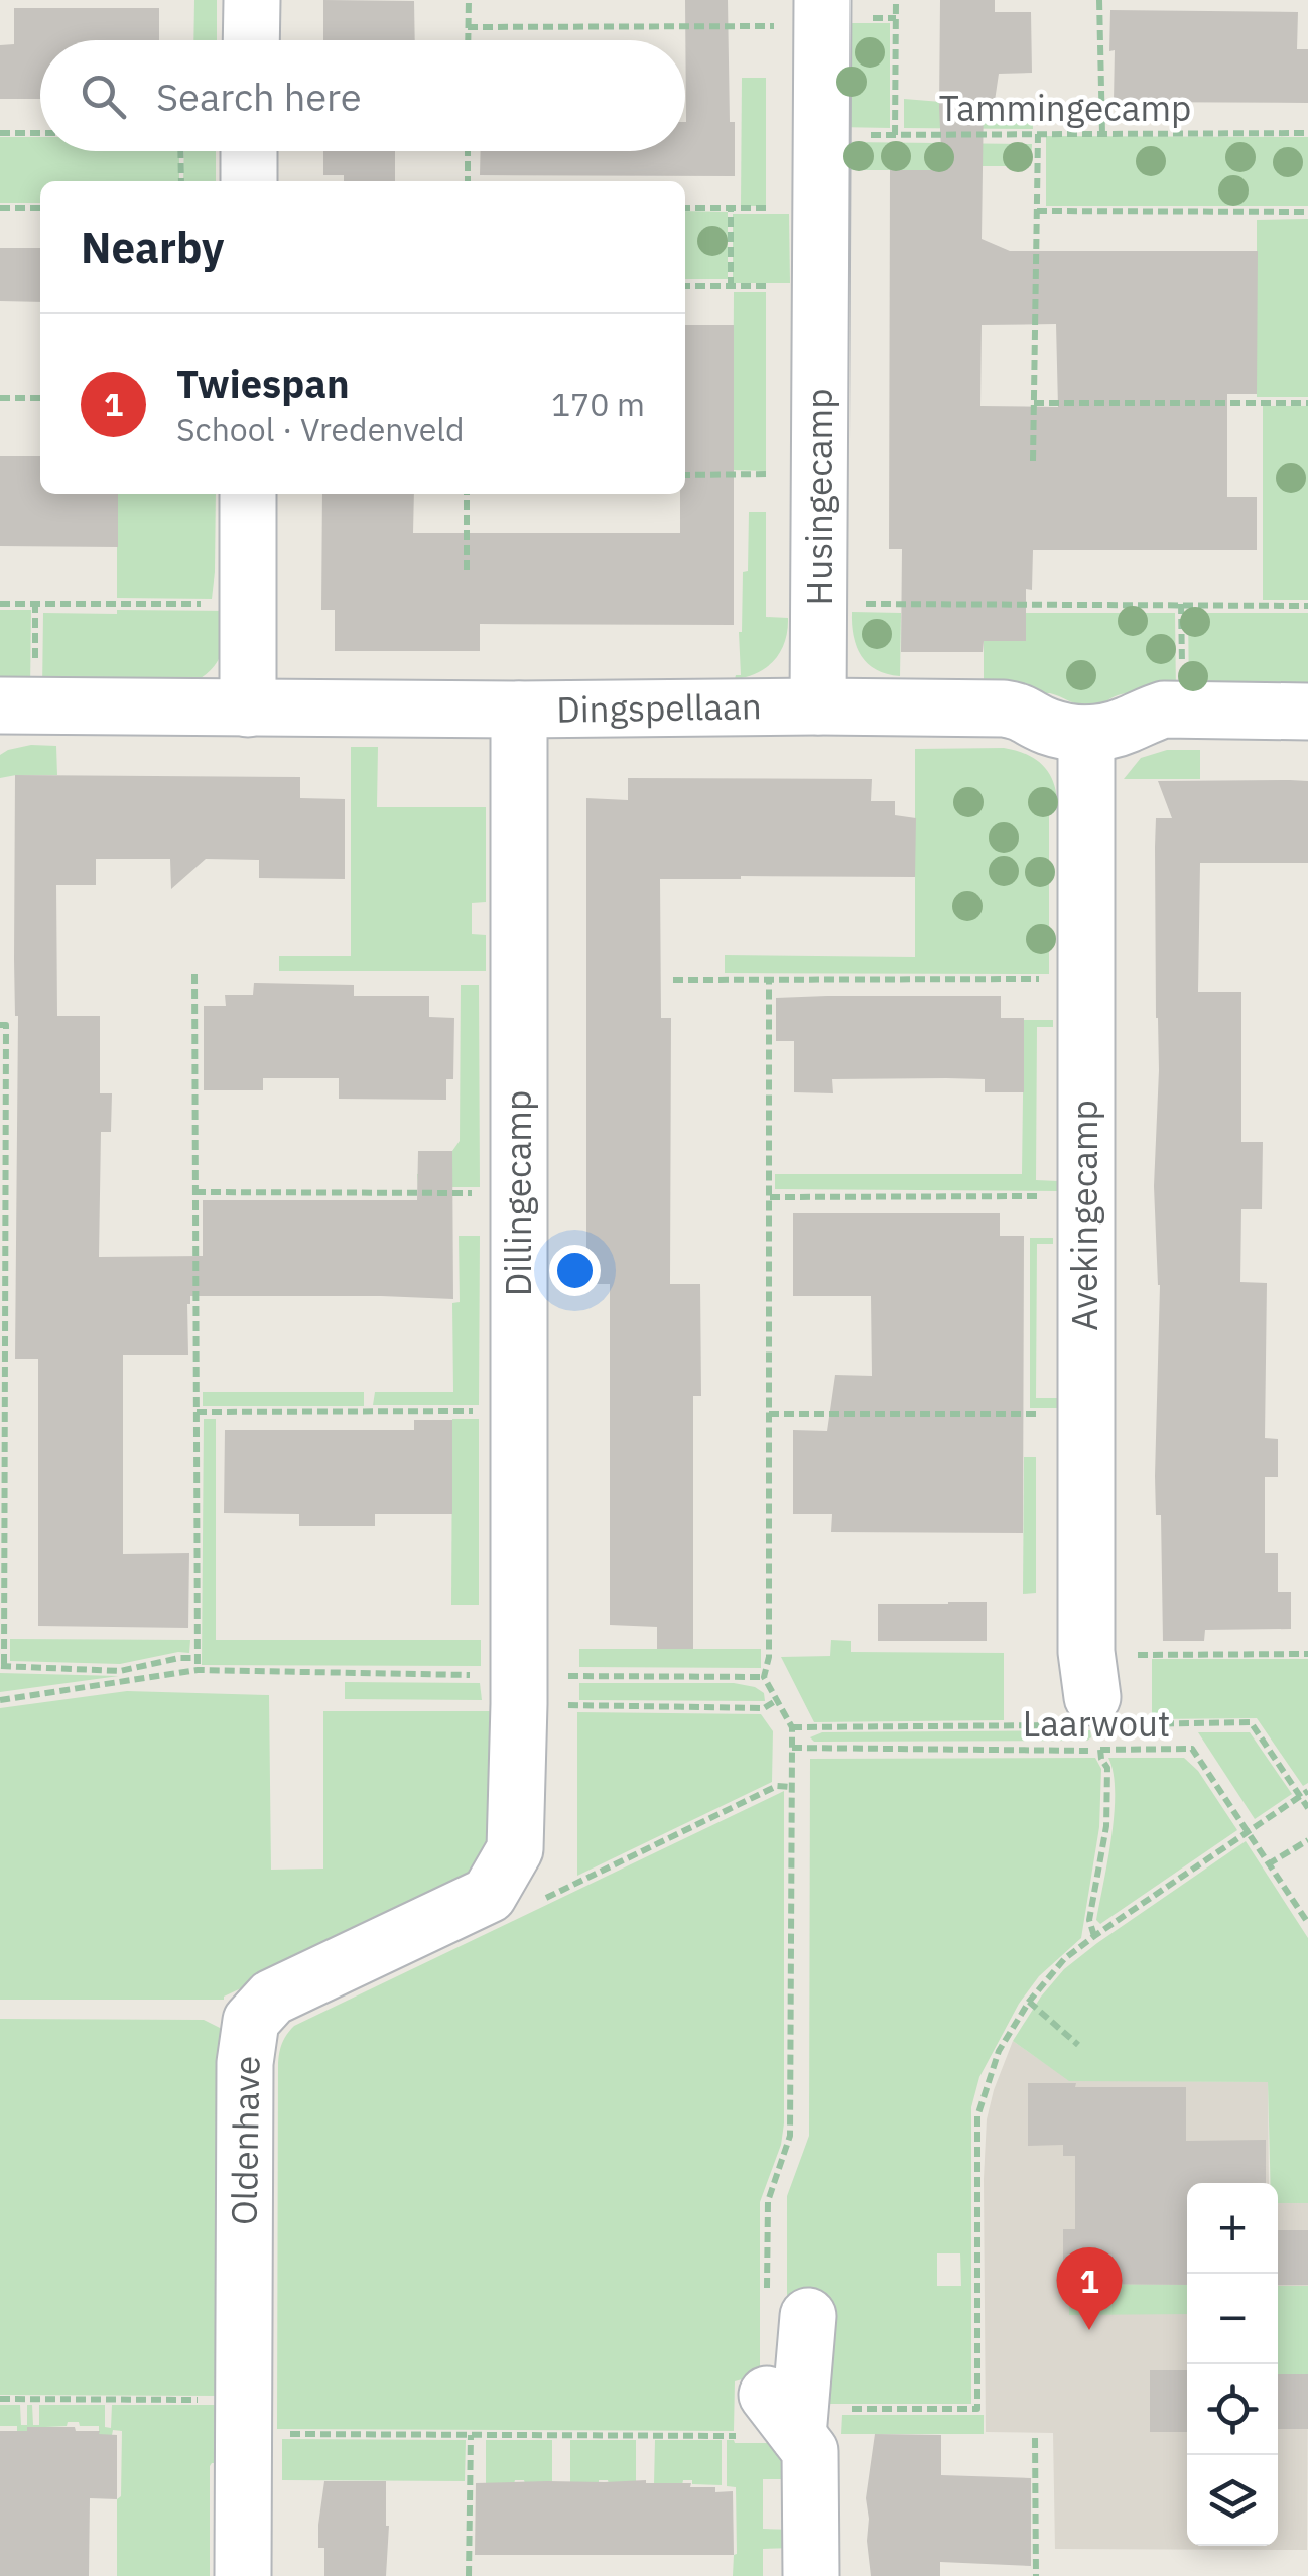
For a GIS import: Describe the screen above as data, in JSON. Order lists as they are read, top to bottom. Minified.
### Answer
{"streets":{"street":["Husingecamp","Dingspellaan","Dillingecamp","Avekingecamp","Oldenhave"],"path":["Tammingecamp","Laarwout"]},"crossings":[["Tammingecamp","Husingecamp"],["Husingecamp","Dingspellaan"],["Dingspellaan","Dillingecamp"],["Dingspellaan","Avekingecamp"],["Dillingecamp","Oldenhave"]],"page":{"search":"Search here","heading":"Nearby","list":[{"mark":"1","name":"Twiespan","note":"School · Vredenveld","value":"170 m"}],"map_buttons":["+","−"],"pins":"1"}}
